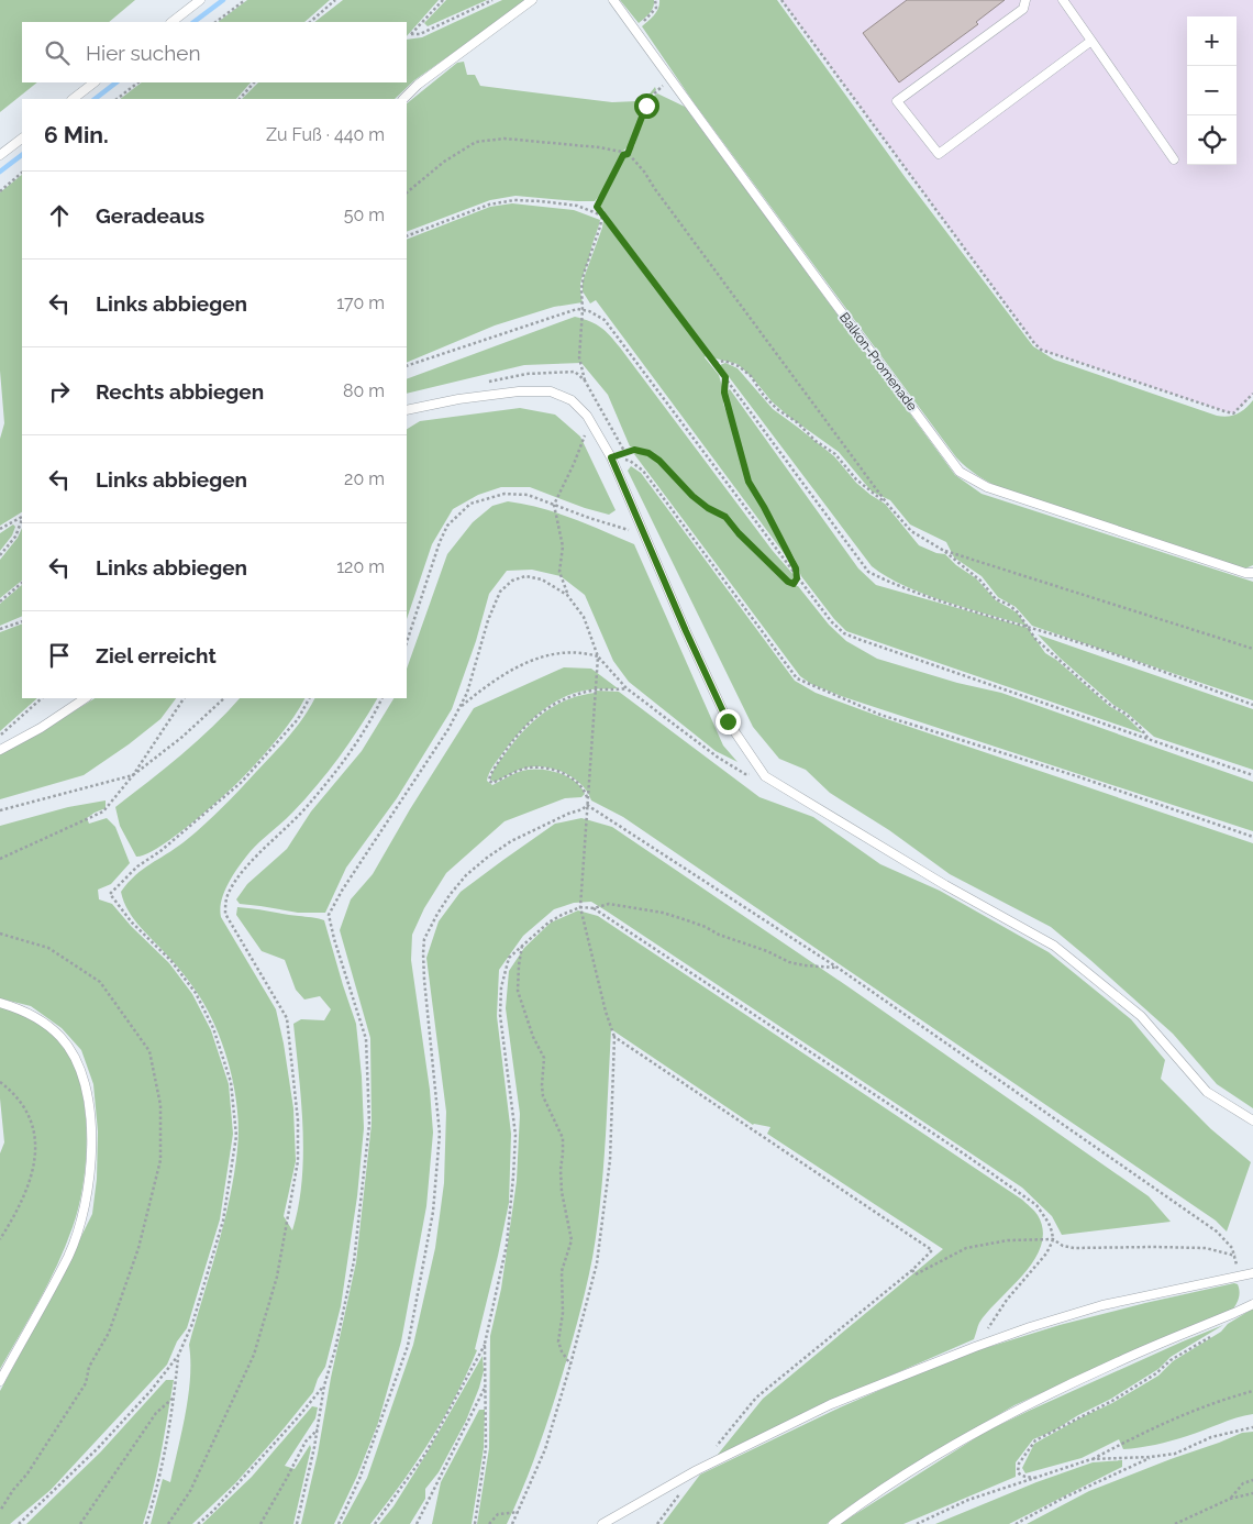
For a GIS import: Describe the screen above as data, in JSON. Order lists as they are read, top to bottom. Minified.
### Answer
{"streets":{"lane":["Balkon-Promenade"]},"page":{"map_buttons":["+","−"],"search":"Hier suchen","heading":["6 Min.","Zu Fuß · 440 m"],"list":[["Geradeaus","50 m"],["Links abbiegen","170 m"],["Rechts abbiegen","80 m"],["Links abbiegen","20 m"],["Links abbiegen","120 m"],"Ziel erreicht"]}}
